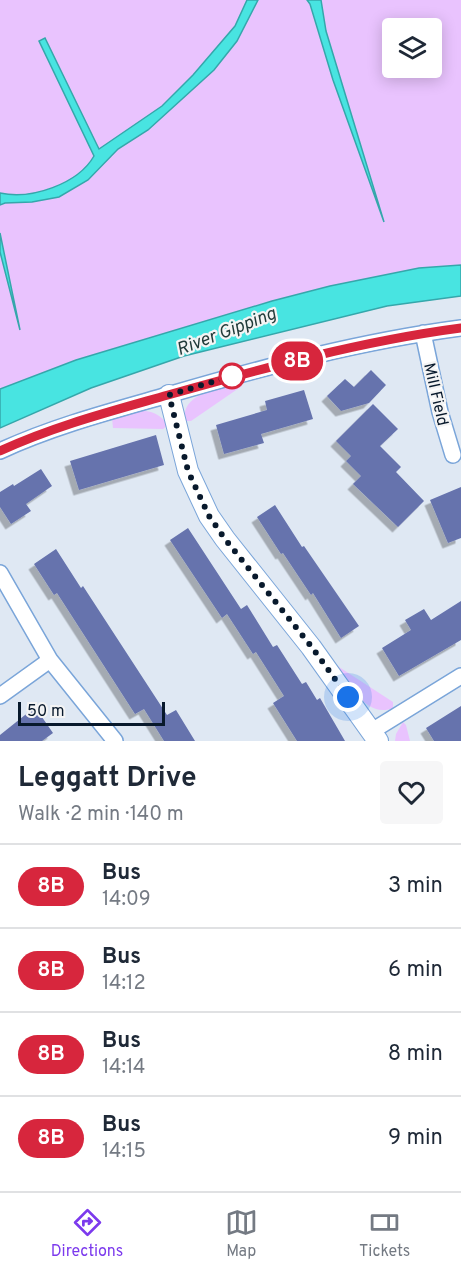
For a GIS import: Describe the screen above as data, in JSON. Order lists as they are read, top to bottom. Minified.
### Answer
{"streets":{"street":["Mill Field"]},"water":["River Gipping"],"lines":["bus line 8B"],"scale_bar":"50 m","page":{"on_map":"8B","scale":"50 m","heading":["Leggatt Drive","Walk · 2 min · 140 m"],"list":[{"mark":"8B","name":"Bus","note":"14:09","value":"3 min"},{"mark":"8B","name":"Bus","note":"14:12","value":"6 min"},{"mark":"8B","name":"Bus","note":"14:14","value":"8 min"},{"mark":"8B","name":"Bus","note":"14:15","value":"9 min"}],"tabs":["Directions","Map","Tickets"]}}
